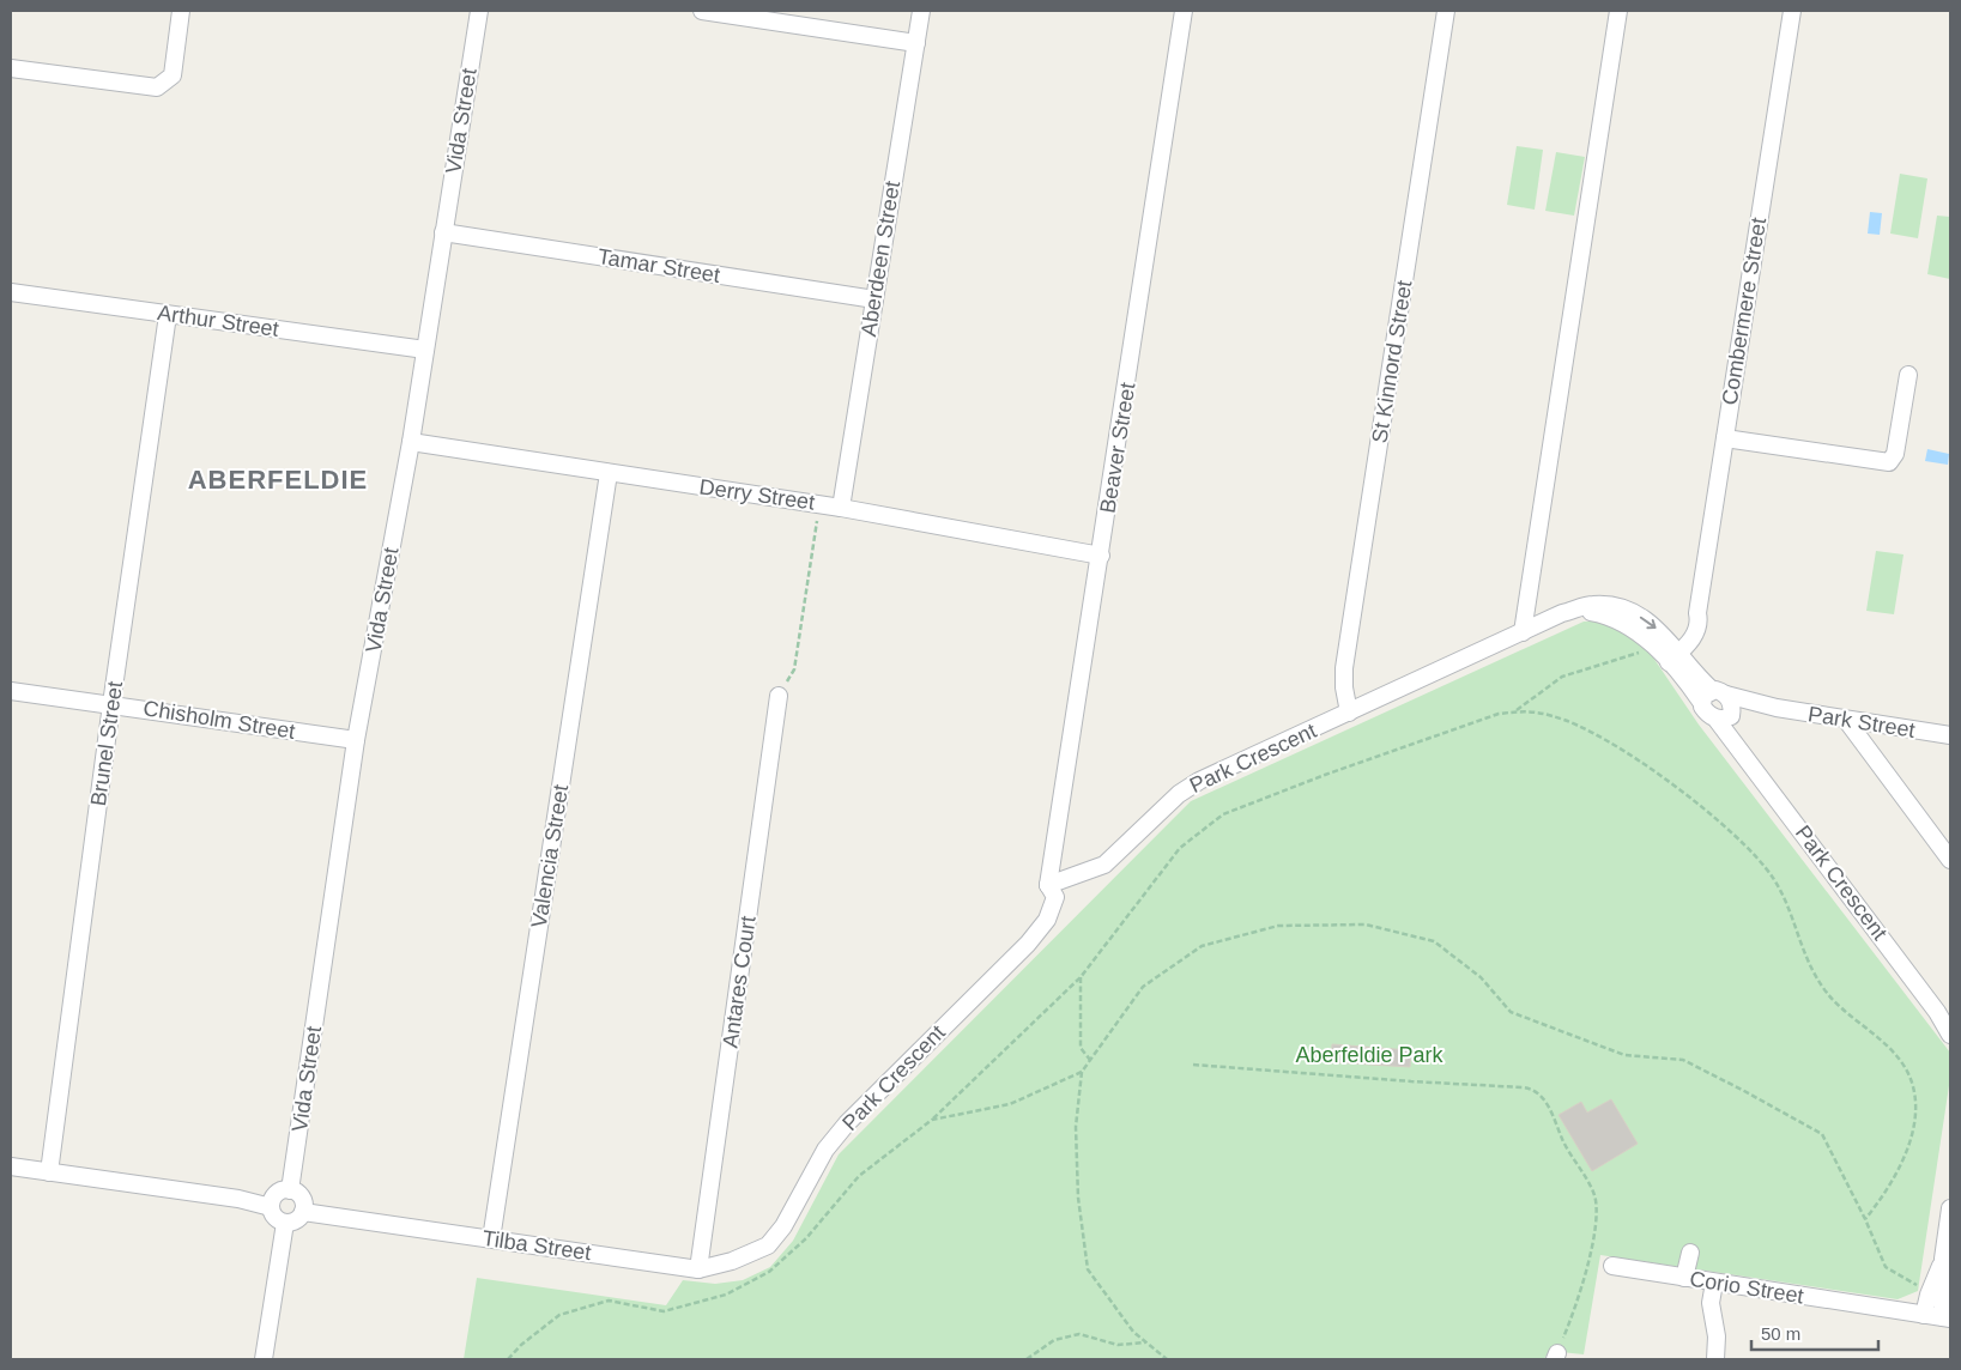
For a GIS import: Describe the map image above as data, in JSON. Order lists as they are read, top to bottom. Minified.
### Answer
{"streets":{"street":["Vida Street","Aberdeen Street","Tamar Street","Combermere Street","Arthur Street","St Kinnord Street","Beaver Street","Derry Street","Chisholm Street","Park Street","Brunel Street","Park Crescent","Valencia Street","Antares Court","Tilba Street","Corio Street"]},"crossings":[["Vida Street","Tamar Street"],["Vida Street","Arthur Street"],["Vida Street","Derry Street"],["Vida Street","Chisholm Street"],["Vida Street","Tilba Street"],["Aberdeen Street","Tamar Street"],["Aberdeen Street","Derry Street"],["Combermere Street","Park Crescent"],["Arthur Street","Brunel Street"],["St Kinnord Street","Park Crescent"],["Beaver Street","Derry Street"],["Beaver Street","Park Crescent"],["Derry Street","Valencia Street"],["Chisholm Street","Brunel Street"],["Park Street","Park Crescent"],["Park Crescent","Tilba Street"],["Valencia Street","Tilba Street"],["Antares Court","Tilba Street"]],"districts":["ABERFELDIE"],"parks":["Aberfeldie Park"],"scale_bar":"50 m"}
